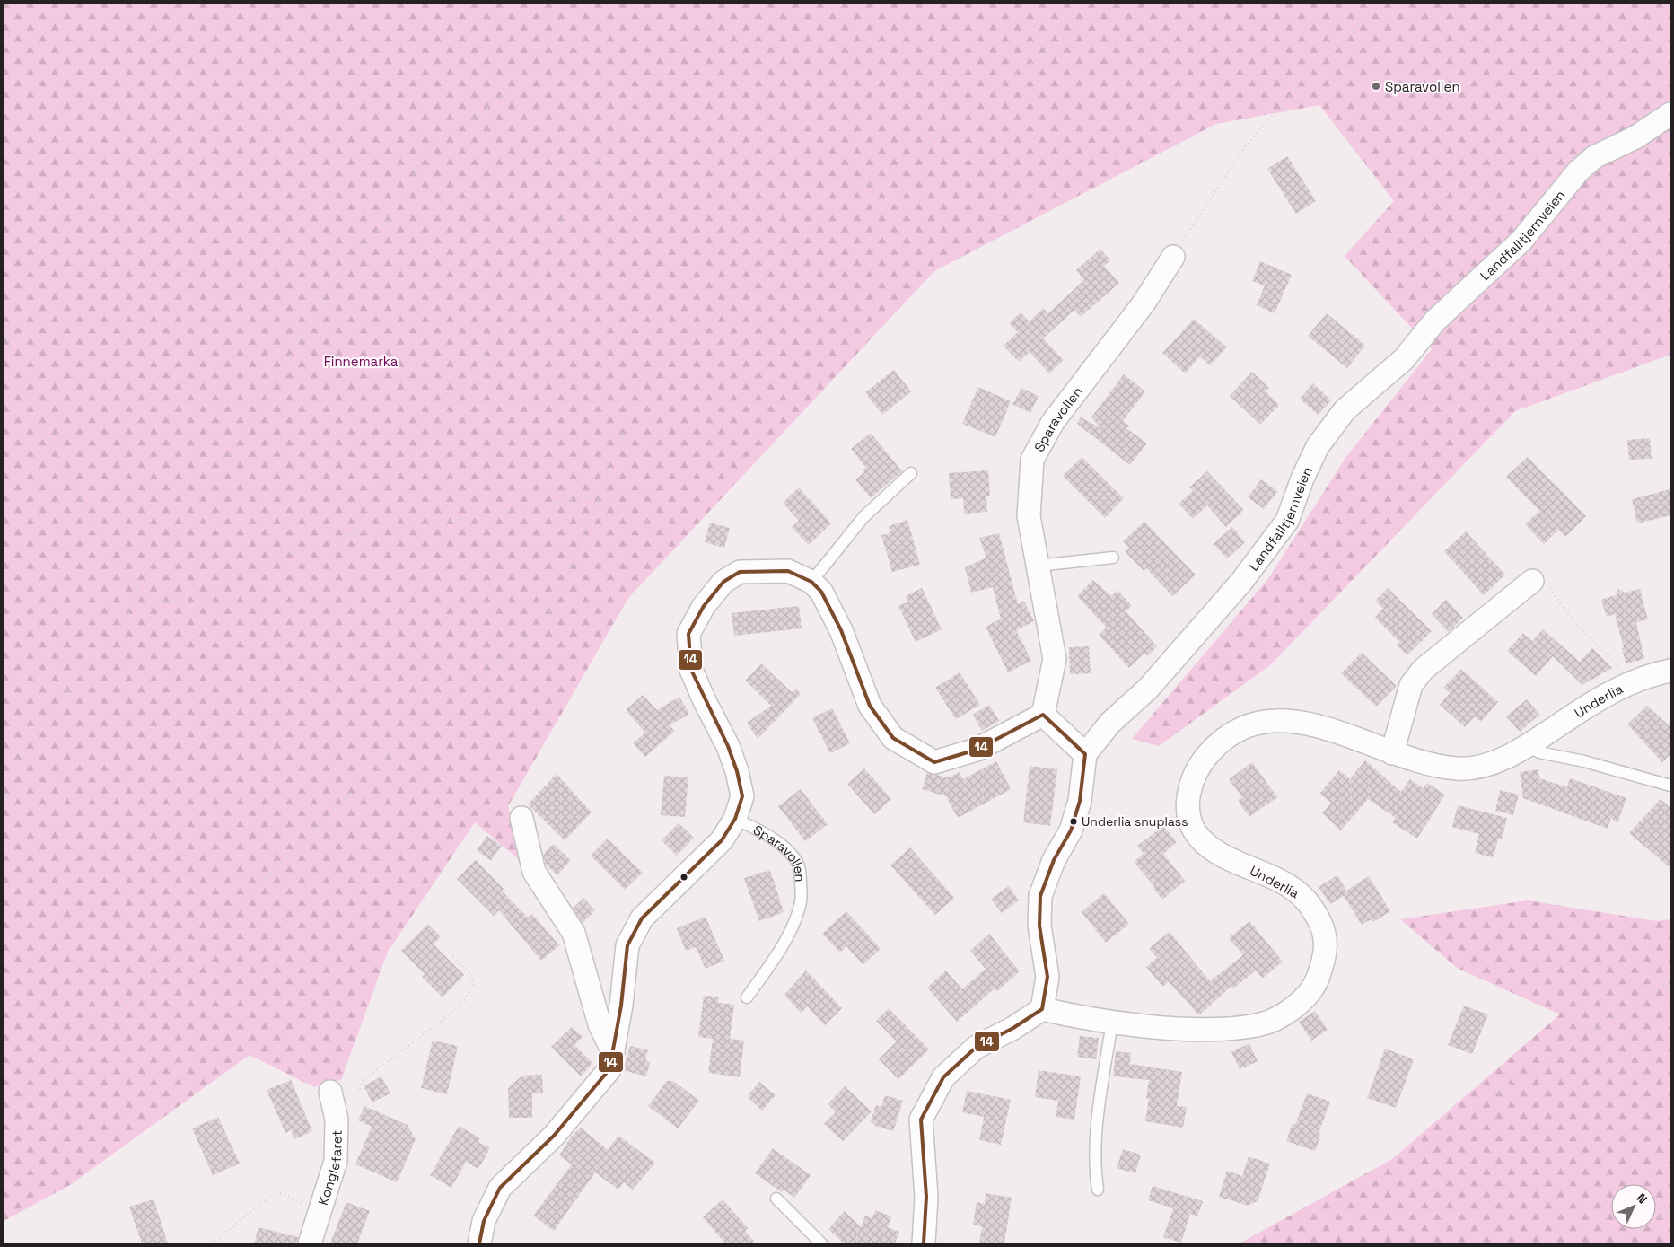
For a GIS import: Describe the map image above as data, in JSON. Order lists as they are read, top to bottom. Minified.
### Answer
{"streets":{"street":["Landfalltjernveien","Sparavollen","Underlia","Konglefaret"]},"parks":["Finnemarka"],"places":["Sparavollen","Underlia snuplass"],"lines":["transit line 14"],"north":"top right"}
